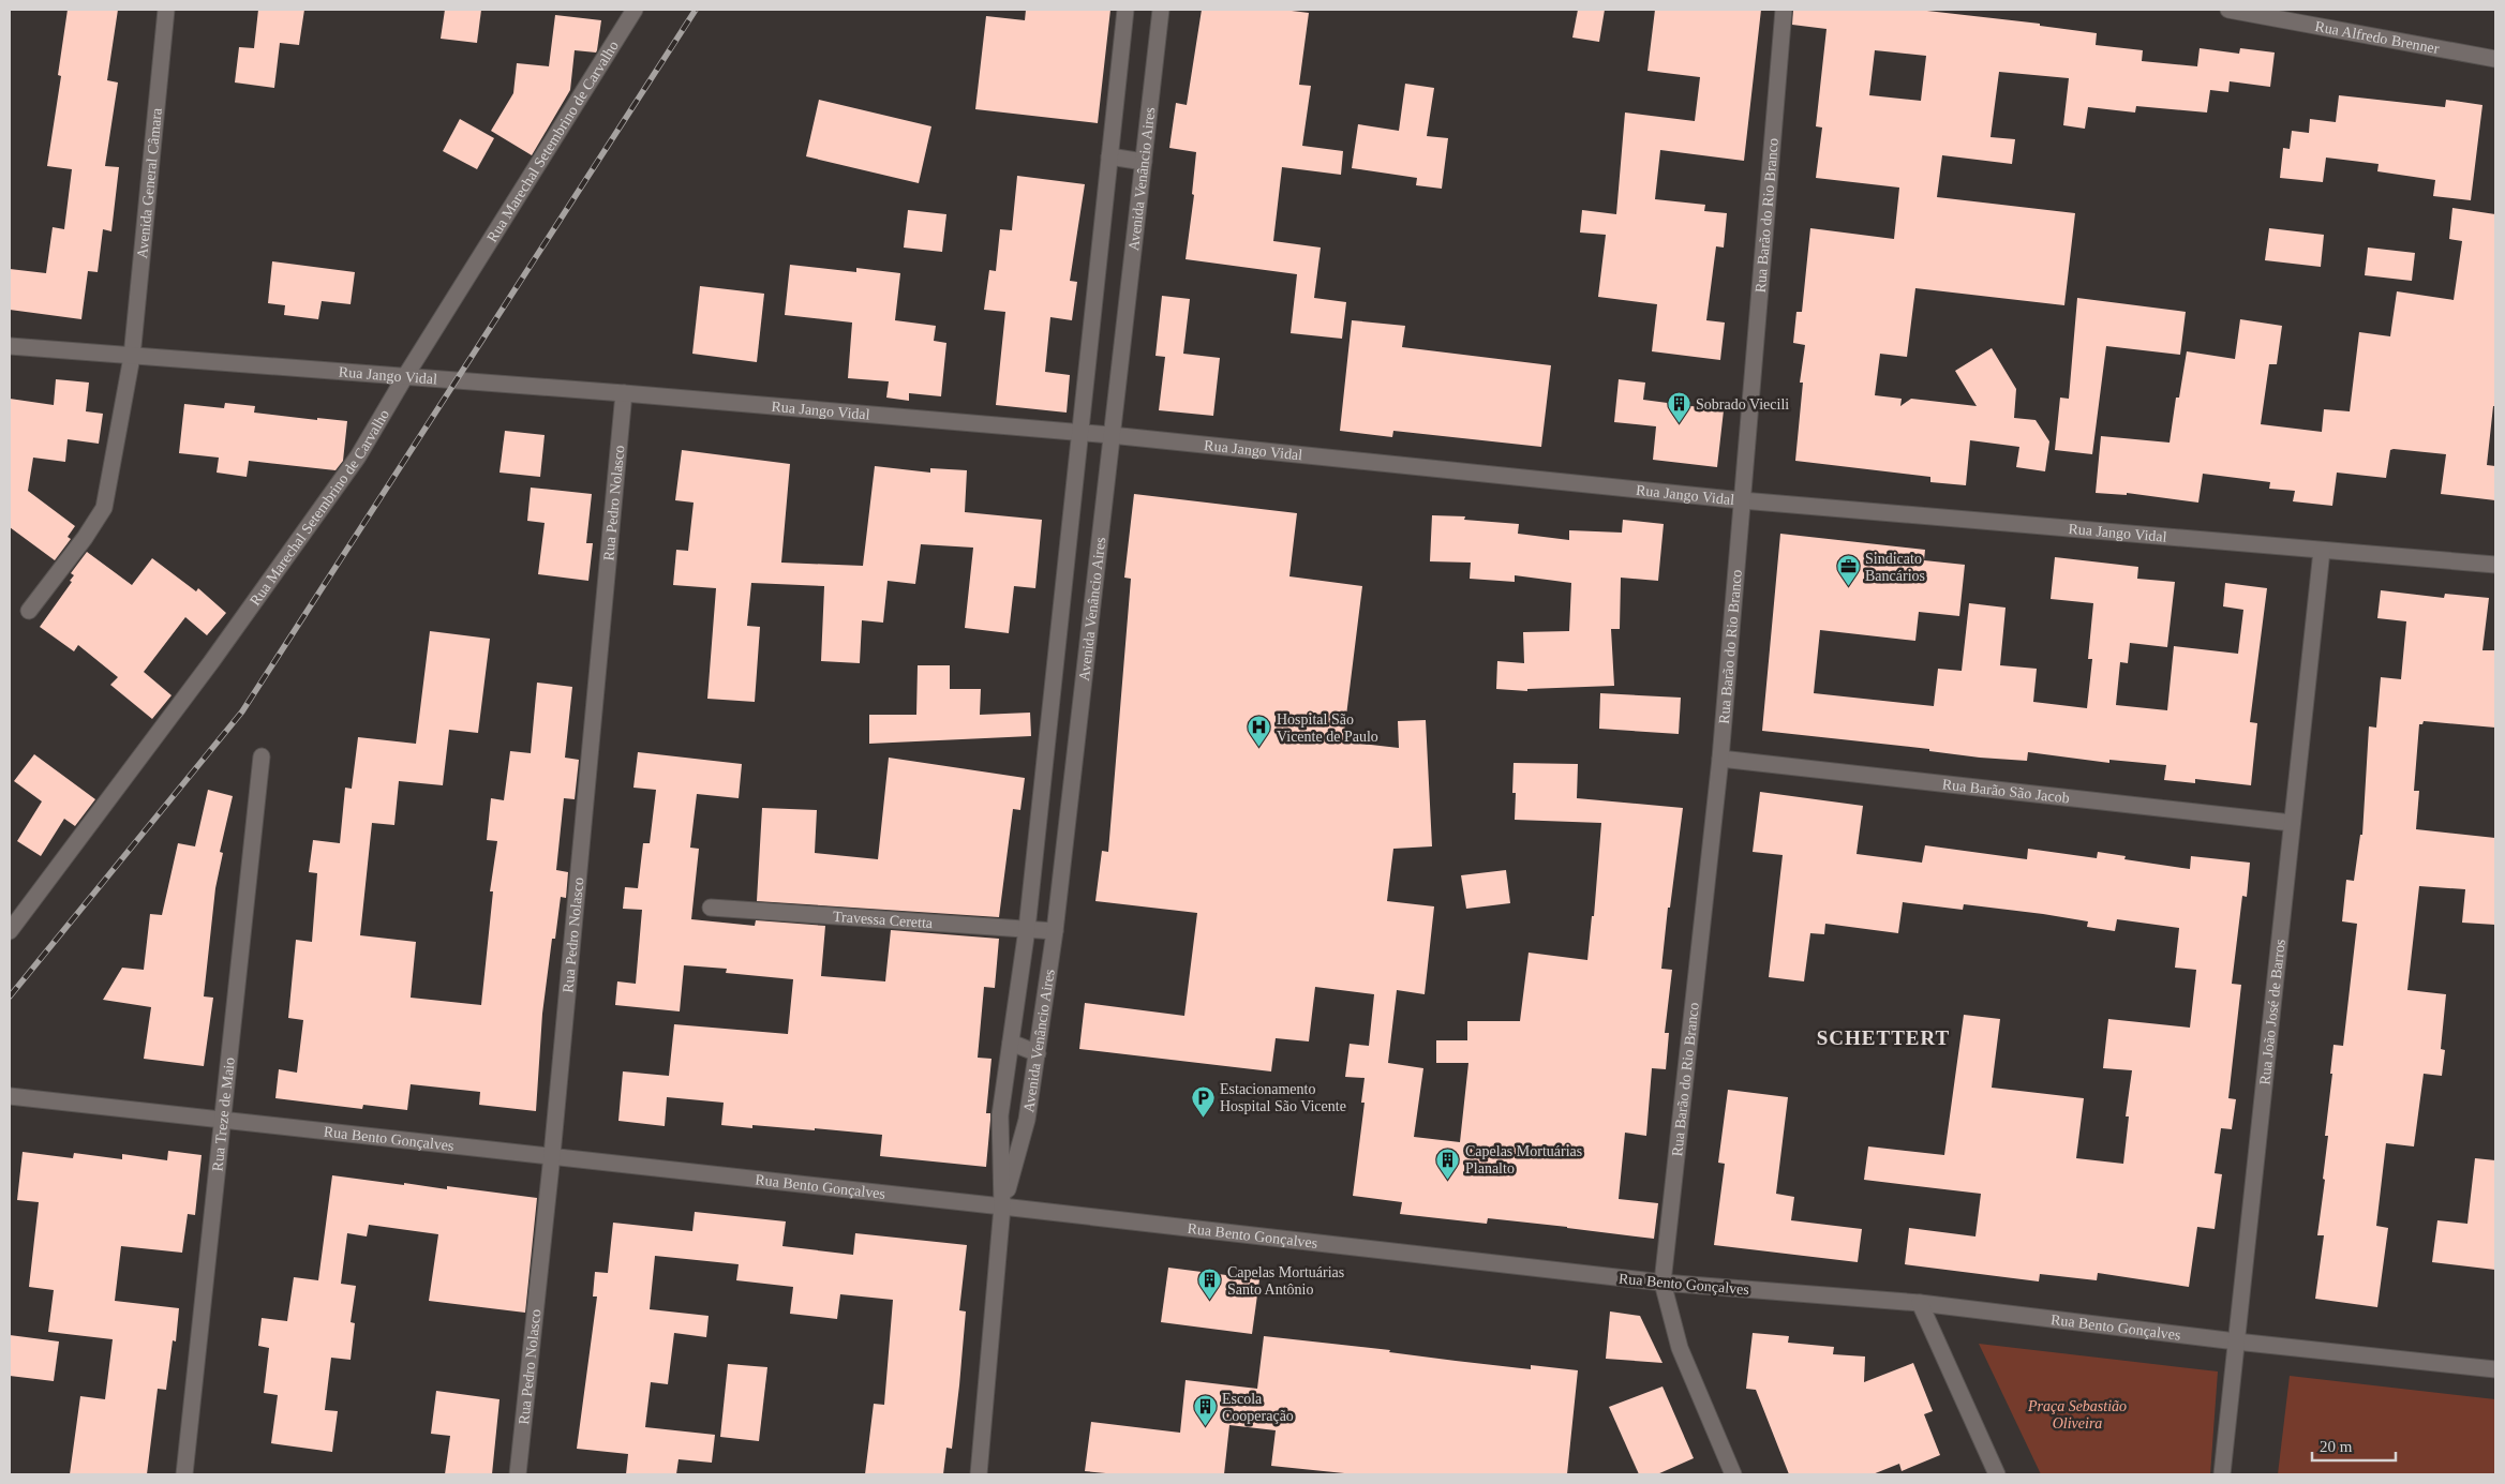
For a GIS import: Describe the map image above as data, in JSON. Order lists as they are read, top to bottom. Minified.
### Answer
{"streets":{"street":["Rua Alfredo Brenner","Rua Marechal Setembrino de Carvalho","Avenida Venâncio Aires","Avenida General Câmara","Rua Barão do Rio Branco","Rua Jango Vidal","Rua Pedro Nolasco","Rua Barão São Jacob","Travessa Ceretta","Rua João José de Barros","Rua Treze de Maio","Rua Bento Gonçalves"]},"crossings":[["Rua Marechal Setembrino de Carvalho","Rua Jango Vidal"],["Avenida Venâncio Aires","Rua Jango Vidal"],["Avenida Venâncio Aires","Travessa Ceretta"],["Avenida Venâncio Aires","Rua Bento Gonçalves"],["Avenida General Câmara","Rua Jango Vidal"],["Rua Barão do Rio Branco","Rua Jango Vidal"],["Rua Barão do Rio Branco","Rua Barão São Jacob"],["Rua Barão do Rio Branco","Rua Bento Gonçalves"],["Rua Jango Vidal","Rua Pedro Nolasco"],["Rua Jango Vidal","Rua João José de Barros"],["Rua Pedro Nolasco","Rua Bento Gonçalves"],["Rua Barão São Jacob","Rua João José de Barros"],["Rua João José de Barros","Rua Bento Gonçalves"],["Rua Treze de Maio","Rua Bento Gonçalves"]],"districts":["SCHETTERT"],"parks":["Praça Sebastião Oliveira"],"places":{"building":["Sobrado Viecili","Capelas Mortuárias Planalto","Capelas Mortuárias Santo Antônio","Escola Cooperação"],"office":["Sindicato Bancários"],"hospital":["Hospital São Vicente de Paulo"],"parking":["Estacionamento Hospital São Vicente"]},"scale_bar":"20 m"}
